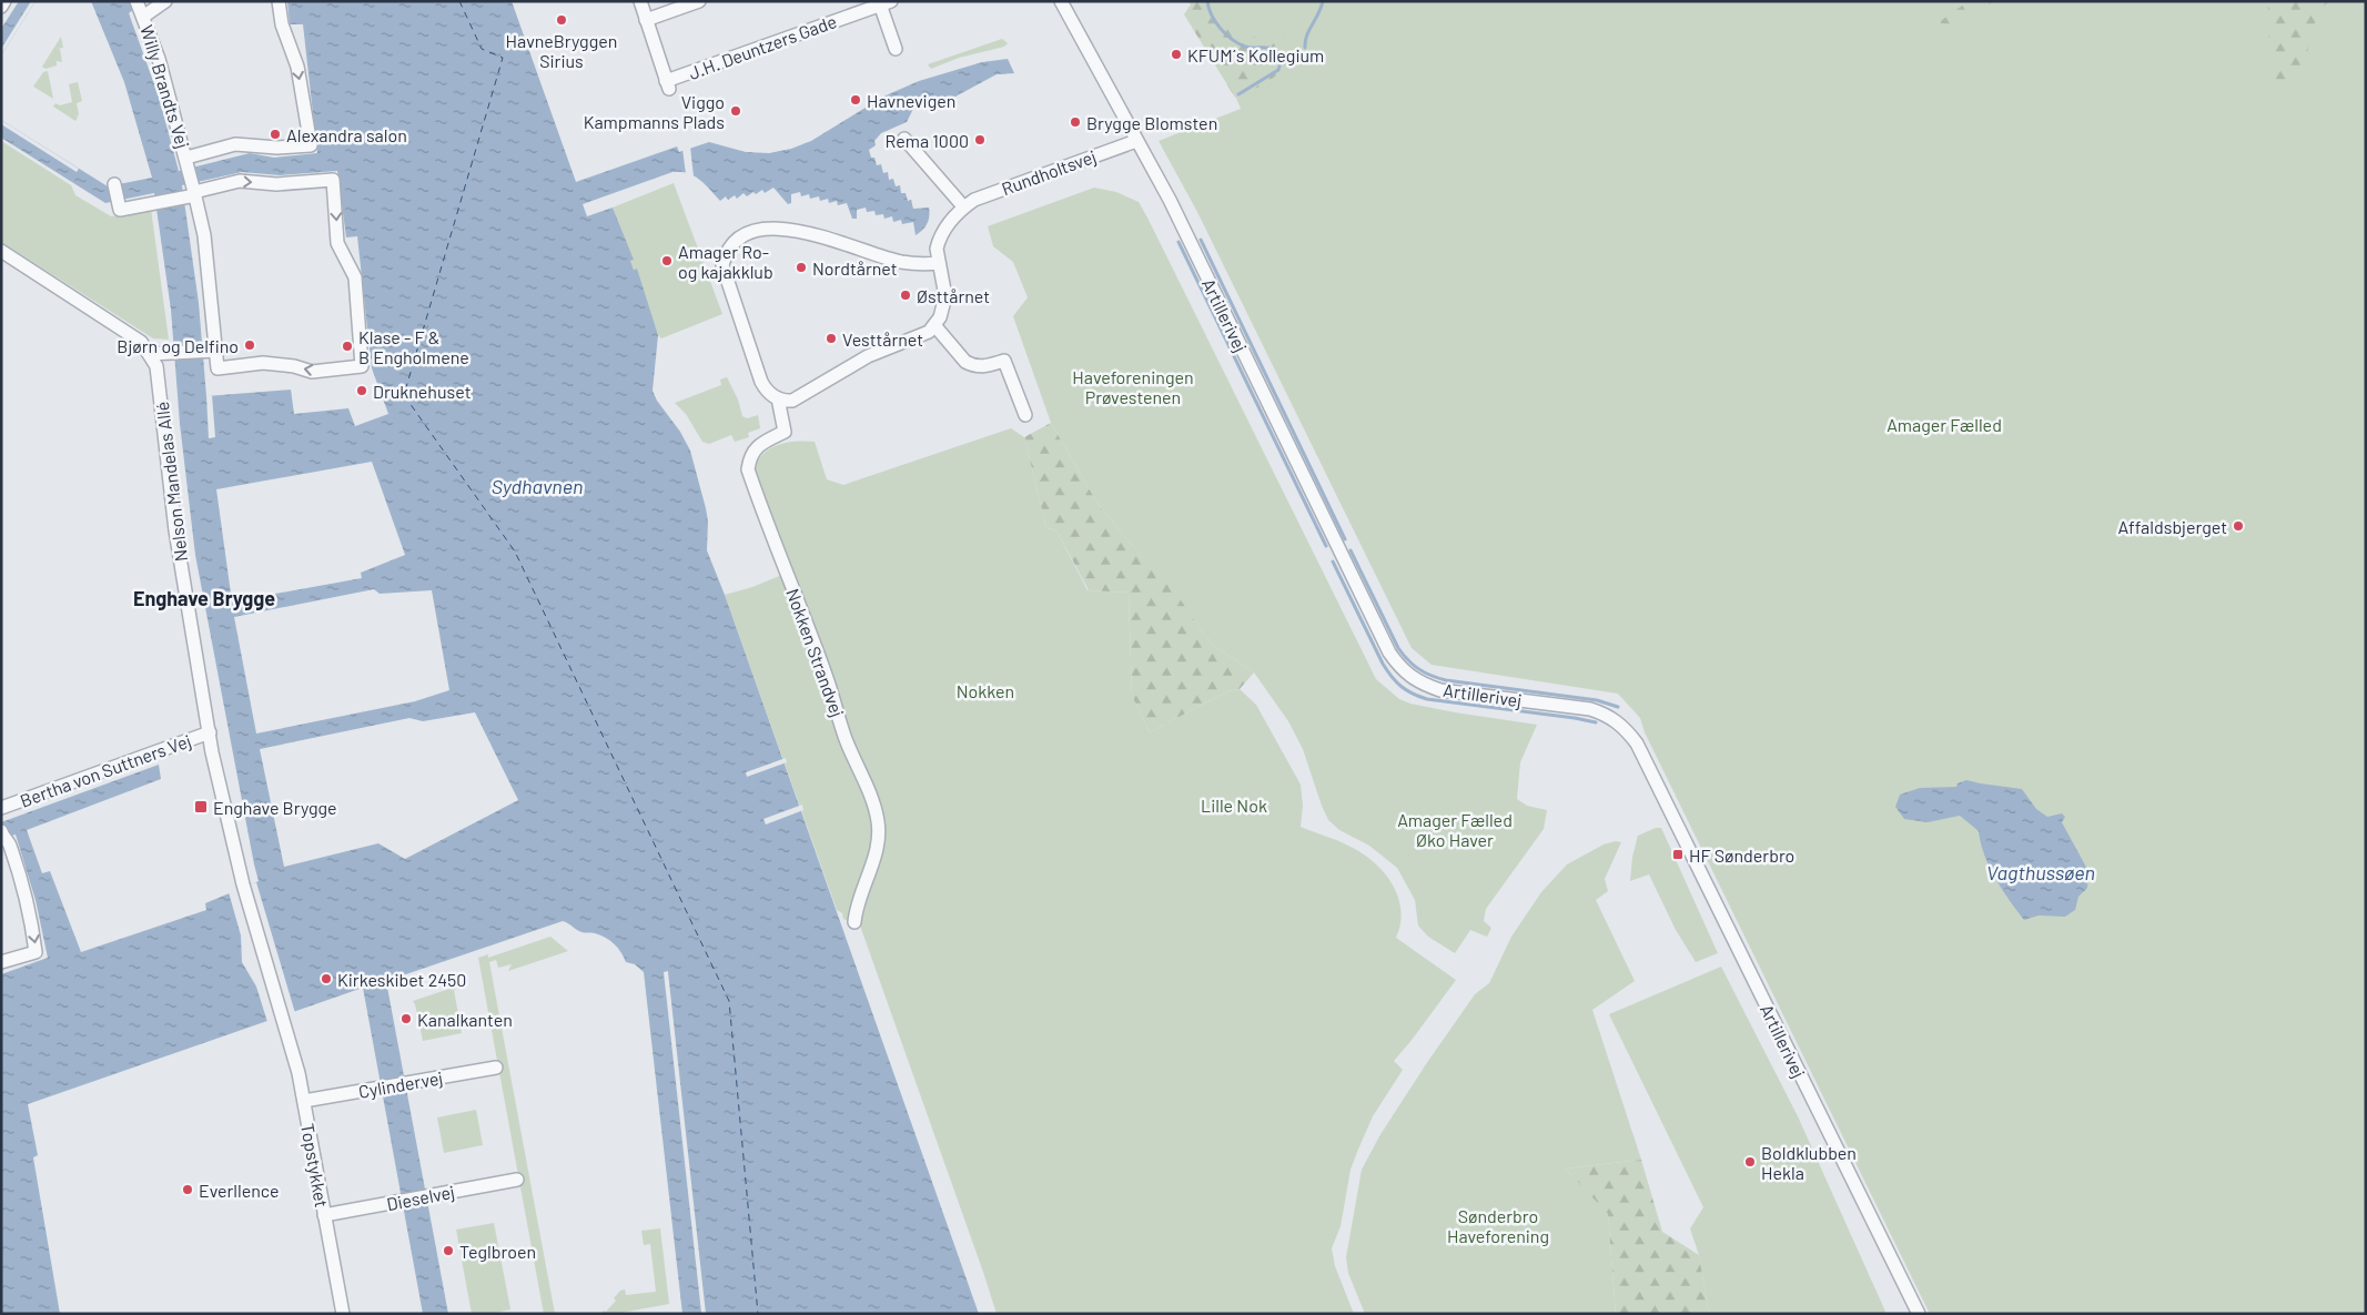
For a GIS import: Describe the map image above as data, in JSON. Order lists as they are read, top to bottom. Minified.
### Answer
{"streets":{"street":["J.H. Deuntzers Gade","Willy Brandts Vej","Rundholtsvej","Artillerivej","Nelson Mandelas Allé","Nokken Strandvej","Bertha von Suttners Vej","Cylindervej","Topstykket","Dieselvej"]},"crossings":[["Rundholtsvej","Artillerivej"],["Nelson Mandelas Allé","Bertha von Suttners Vej"],["Nelson Mandelas Allé","Topstykket"],["Cylindervej","Topstykket"],["Topstykket","Dieselvej"]],"districts":["Enghave Brygge"],"water":["Sydhavnen","Vagthussøen"],"parks":["Haveforeningen Prøvestenen","Amager Fælled","Nokken","Lille Nok","Amager Fælled Øko Haver","Sønderbro Haveforening"],"places":{"other":["HavneBryggen Sirius","KFUM´s Kollegium","Havnevigen","Viggo Kampmanns Plads","Brygge Blomsten","Alexandra salon","Rema 1000","Amager Ro- og kajakklub","Nordtårnet","Østtårnet","Vesttårnet","Bjørn og Delfino","Klase - F & B Engholmene","Druknehuset","Affaldsbjerget","Kirkeskibet 2450","Kanalkanten","Boldklubben Hekla","Everllence","Teglbroen"],"transit":["Enghave Brygge","HF Sønderbro"]}}
